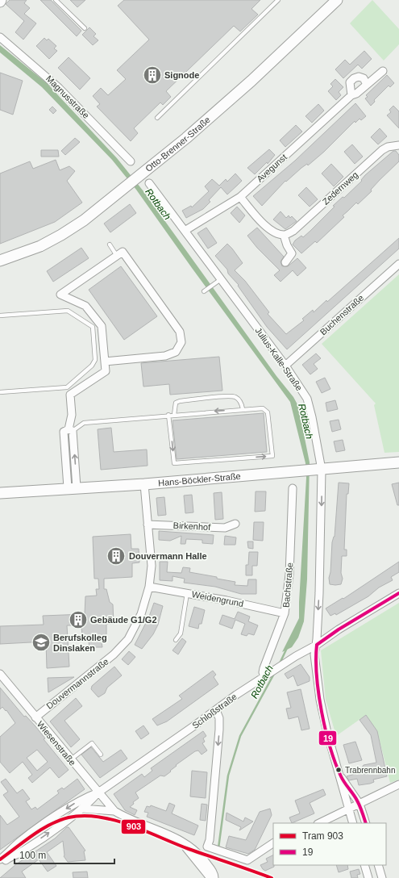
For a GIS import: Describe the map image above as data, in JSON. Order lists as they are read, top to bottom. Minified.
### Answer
{"streets":{"main road":["Otto-Brenner-Straße","Hans-Böckler-Straße"],"street":["Magnusstraße","Avegunst","Zedernweg","Buchenstraße","Julius-Kalle-Straße","Birkenhof","Bachstraße","Weidengrund","Douvermannstraße","Schloßstraße","Wiesenstraße"]},"crossings":[["Avegunst","Julius-Kalle-Straße"],["Buchenstraße","Julius-Kalle-Straße"],["Julius-Kalle-Straße","Hans-Böckler-Straße"],["Julius-Kalle-Straße","Schloßstraße"],["Hans-Böckler-Straße","Douvermannstraße"],["Birkenhof","Douvermannstraße"],["Bachstraße","Weidengrund"],["Bachstraße","Schloßstraße"],["Weidengrund","Douvermannstraße"],["Douvermannstraße","Wiesenstraße"],["Schloßstraße","Wiesenstraße"]],"water":["Rotbach"],"places":{"building":["Signode","Douvermann Halle","Gebäude G1/G2"],"school or university":["Berufskolleg Dinslaken"],"other":["Trabrennbahn"]},"lines":["transit line 19","tram line 903"],"legend":["Tram 903","19"],"scale_bar":"100 m"}
